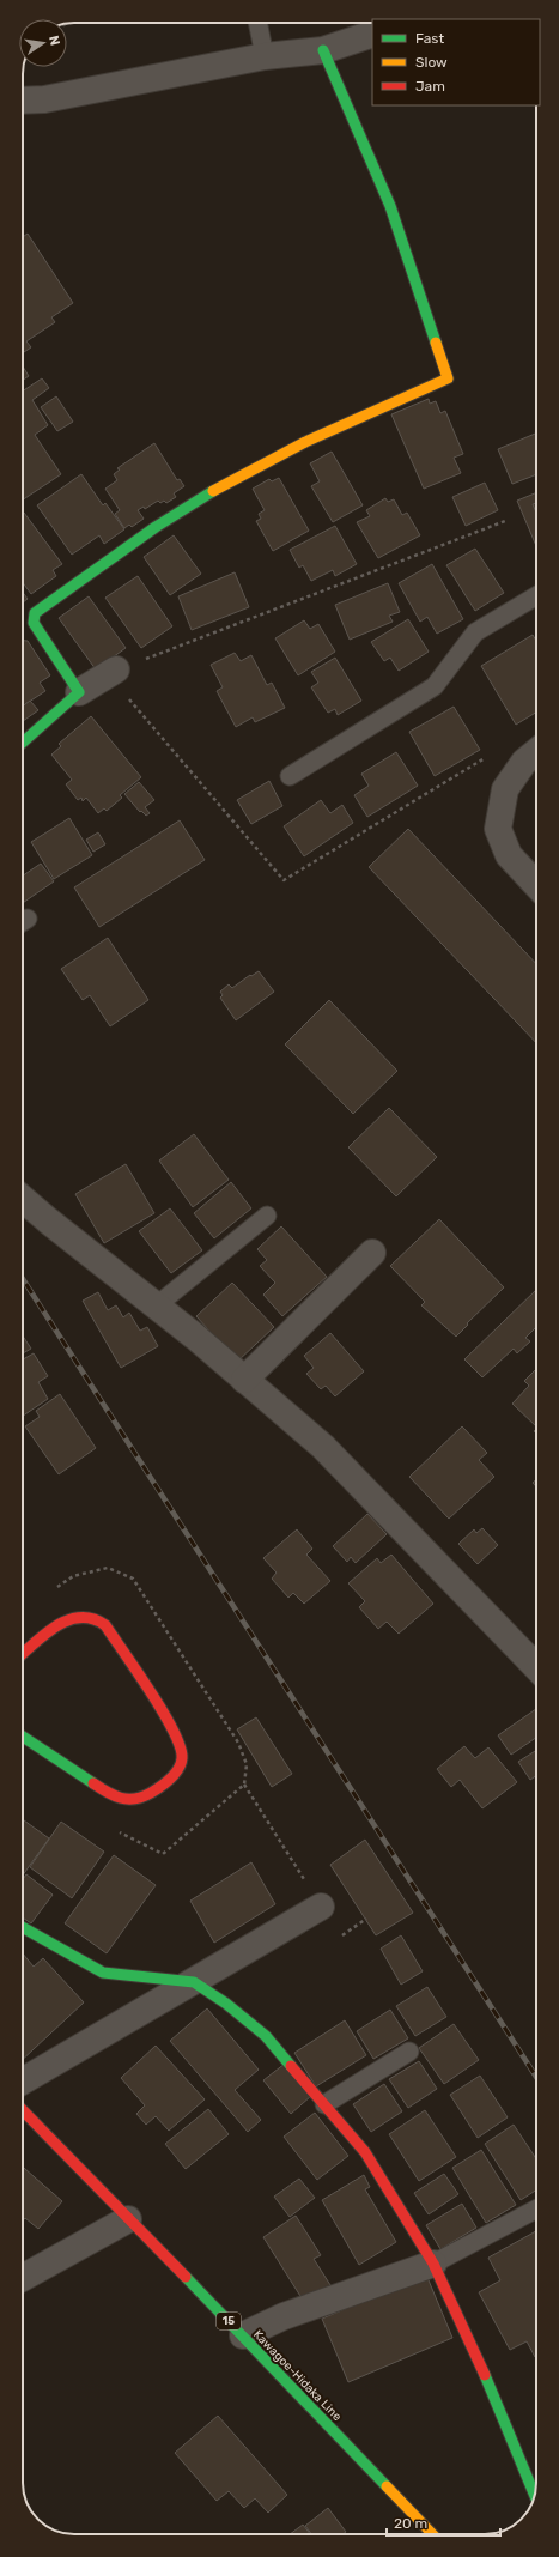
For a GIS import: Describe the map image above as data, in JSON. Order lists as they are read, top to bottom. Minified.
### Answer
{"streets":{"street":["15","Kawagoe-Hidaka Line"]},"legend":["Fast","Slow","Jam"],"scale_bar":"20 m","north":"right"}
